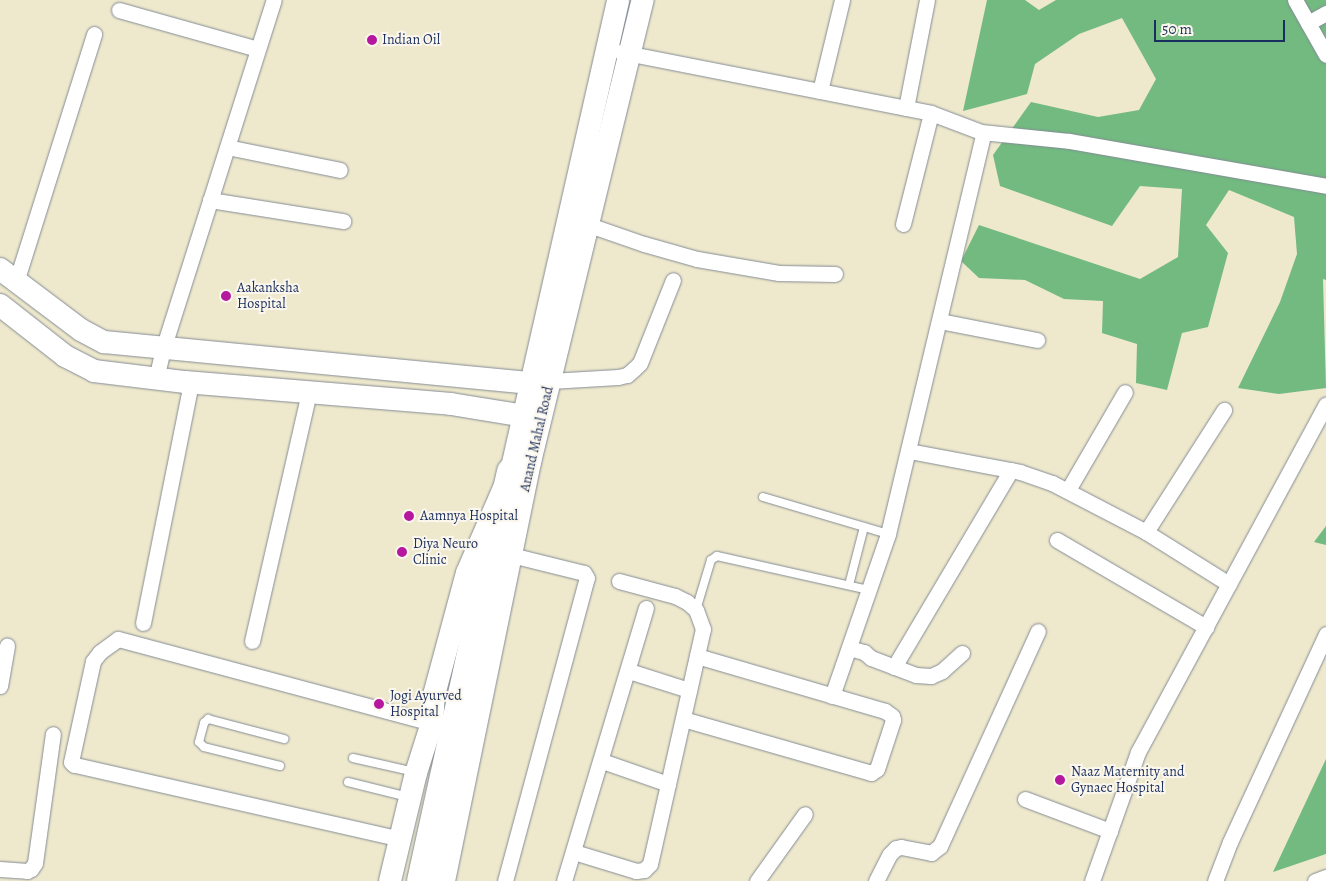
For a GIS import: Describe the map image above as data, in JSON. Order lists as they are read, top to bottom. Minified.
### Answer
{"streets":{"main road":["Anand Mahal Road"]},"places":["Indian Oil","Aakanksha Hospital","Aamnya Hospital","Diya Neuro Clinic","Jogi Ayurved Hospital","Naaz Maternity and Gynaec Hospital"],"scale_bar":"50 m"}
